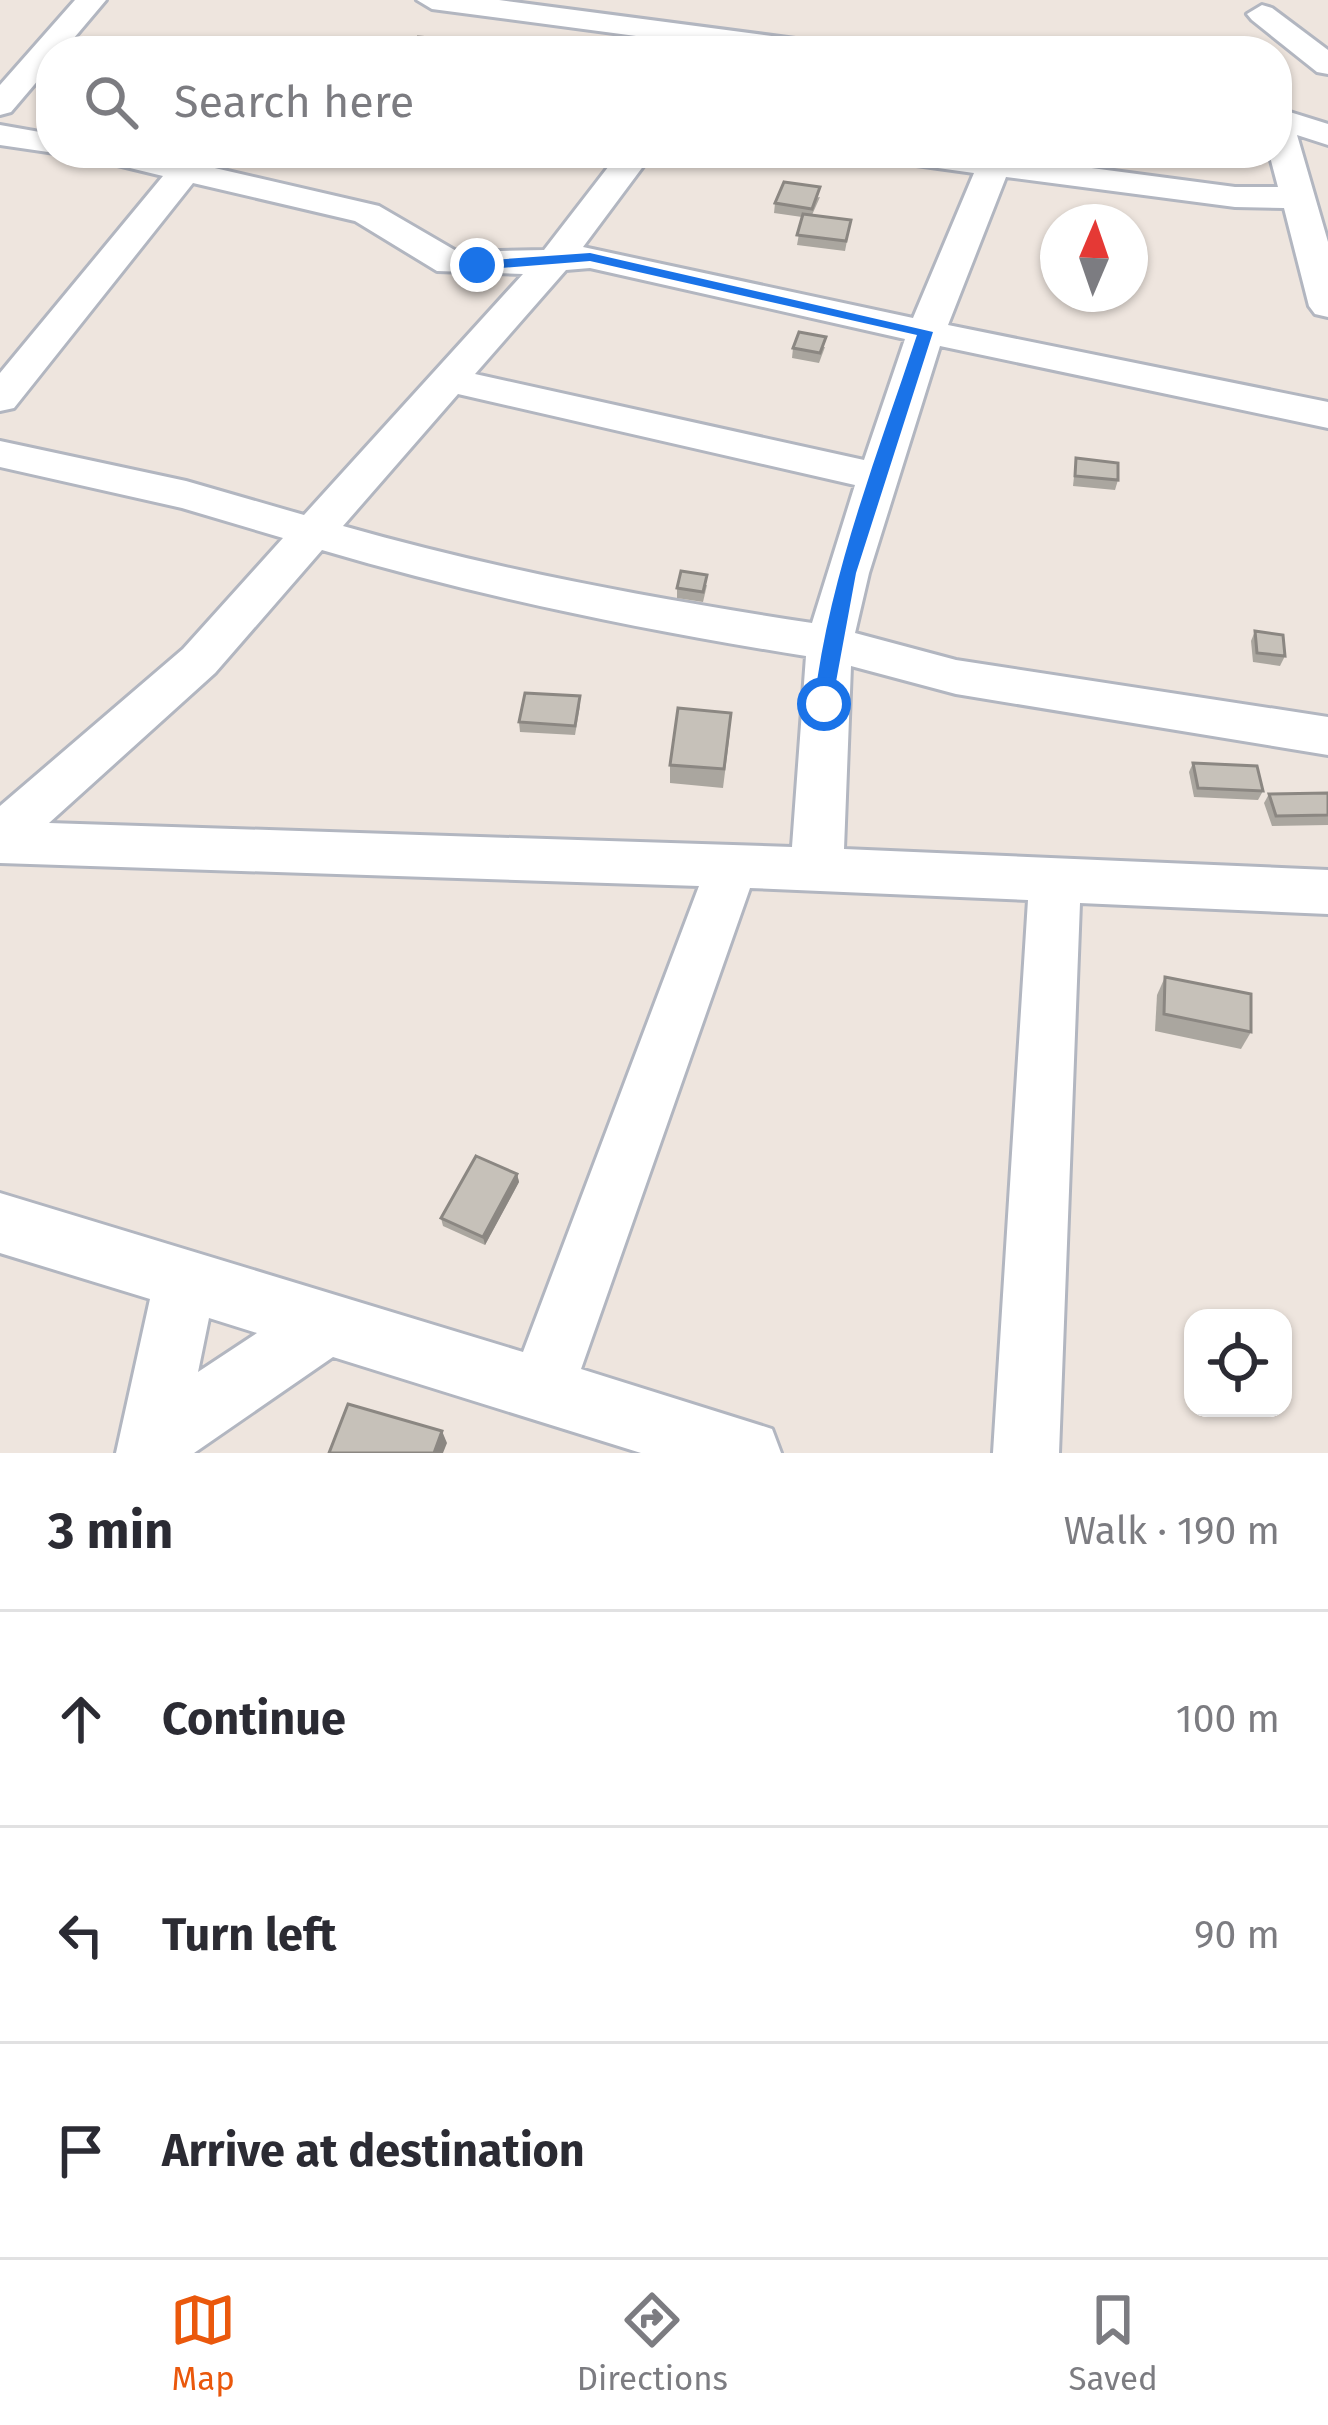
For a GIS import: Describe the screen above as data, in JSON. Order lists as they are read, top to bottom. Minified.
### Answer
{"north":"top","page":{"search":"Search here","heading":["3 min","Walk · 190 m"],"list":[["Continue","100 m"],["Turn left","90 m"],"Arrive at destination"],"nav":["Map","Directions","Saved"]}}
